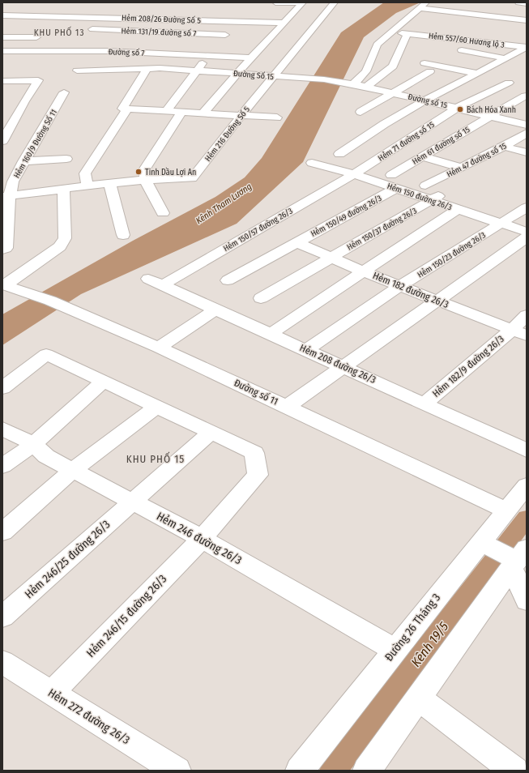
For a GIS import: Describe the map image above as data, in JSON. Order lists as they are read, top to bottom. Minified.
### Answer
{"streets":{"street":["Hẻm 208/26 Đường Số 5","Hẻm 131/19 đường số 7","Hẻm 557/60 Hương lộ 3","Đường số 7","Đường Số 15","Đường số 15","Hẻm 216 Đường Số 5","Hẻm 71 đường số 15","Hẻm 160/9 Đường Số 11","Hẻm 61 đường số 15","Hẻm 47 đường số 15","Hẻm 150 đường 26/3","Hẻm 150/49 đường 26/3","Hẻm 150/37 đường 26/3","Hẻm 150/57 đường 26/3","Hẻm 150/23 đường 26/3","Hẻm 182 đường 26/3","Hẻm 208 đường 26/3","Hẻm 182/9 đường 26/3","Đường số 11","Hẻm 246 đường 26/3","Hẻm 246/25 đường 26/3","Hẻm 246/15 đường 26/3","Đường 26 Tháng 3","Hẻm 272 đường 26/3"]},"crossings":[["Hẻm 557/60 Hương lộ 3","Đường số 15"],["Đường Số 15","Đường số 15"],["Đường Số 15","Hẻm 216 Đường Số 5"],["Đường số 15","Hẻm 71 đường số 15"],["Đường số 15","Hẻm 61 đường số 15"],["Hẻm 216 Đường Số 5","Hẻm 160/9 Đường Số 11"],["Hẻm 71 đường số 15","Hẻm 150 đường 26/3"],["Hẻm 71 đường số 15","Hẻm 150/57 đường 26/3"],["Hẻm 150 đường 26/3","Hẻm 150/49 đường 26/3"],["Hẻm 150 đường 26/3","Hẻm 150/37 đường 26/3"],["Hẻm 150 đường 26/3","Hẻm 150/57 đường 26/3"],["Hẻm 150 đường 26/3","Hẻm 150/23 đường 26/3"],["Hẻm 150/49 đường 26/3","Hẻm 182 đường 26/3"],["Hẻm 150/37 đường 26/3","Hẻm 182 đường 26/3"],["Hẻm 150/57 đường 26/3","Hẻm 208 đường 26/3"],["Hẻm 150/23 đường 26/3","Hẻm 182 đường 26/3"],["Hẻm 150/23 đường 26/3","Hẻm 208 đường 26/3"],["Hẻm 182 đường 26/3","Hẻm 182/9 đường 26/3"],["Hẻm 208 đường 26/3","Hẻm 182/9 đường 26/3"],["Đường số 11","Đường 26 Tháng 3"],["Hẻm 246 đường 26/3","Hẻm 246/25 đường 26/3"],["Hẻm 246 đường 26/3","Hẻm 246/15 đường 26/3"],["Hẻm 246 đường 26/3","Đường 26 Tháng 3"],["Hẻm 246/25 đường 26/3","Hẻm 246/15 đường 26/3"],["Hẻm 246/15 đường 26/3","Hẻm 272 đường 26/3"]],"districts":["KHU PHỐ 13","KHU PHỐ 15"],"water":["Kênh Tham Lương","Kênh 19/5"],"places":["Bách Hóa Xanh","Tinh Dầu Lợi An"]}
